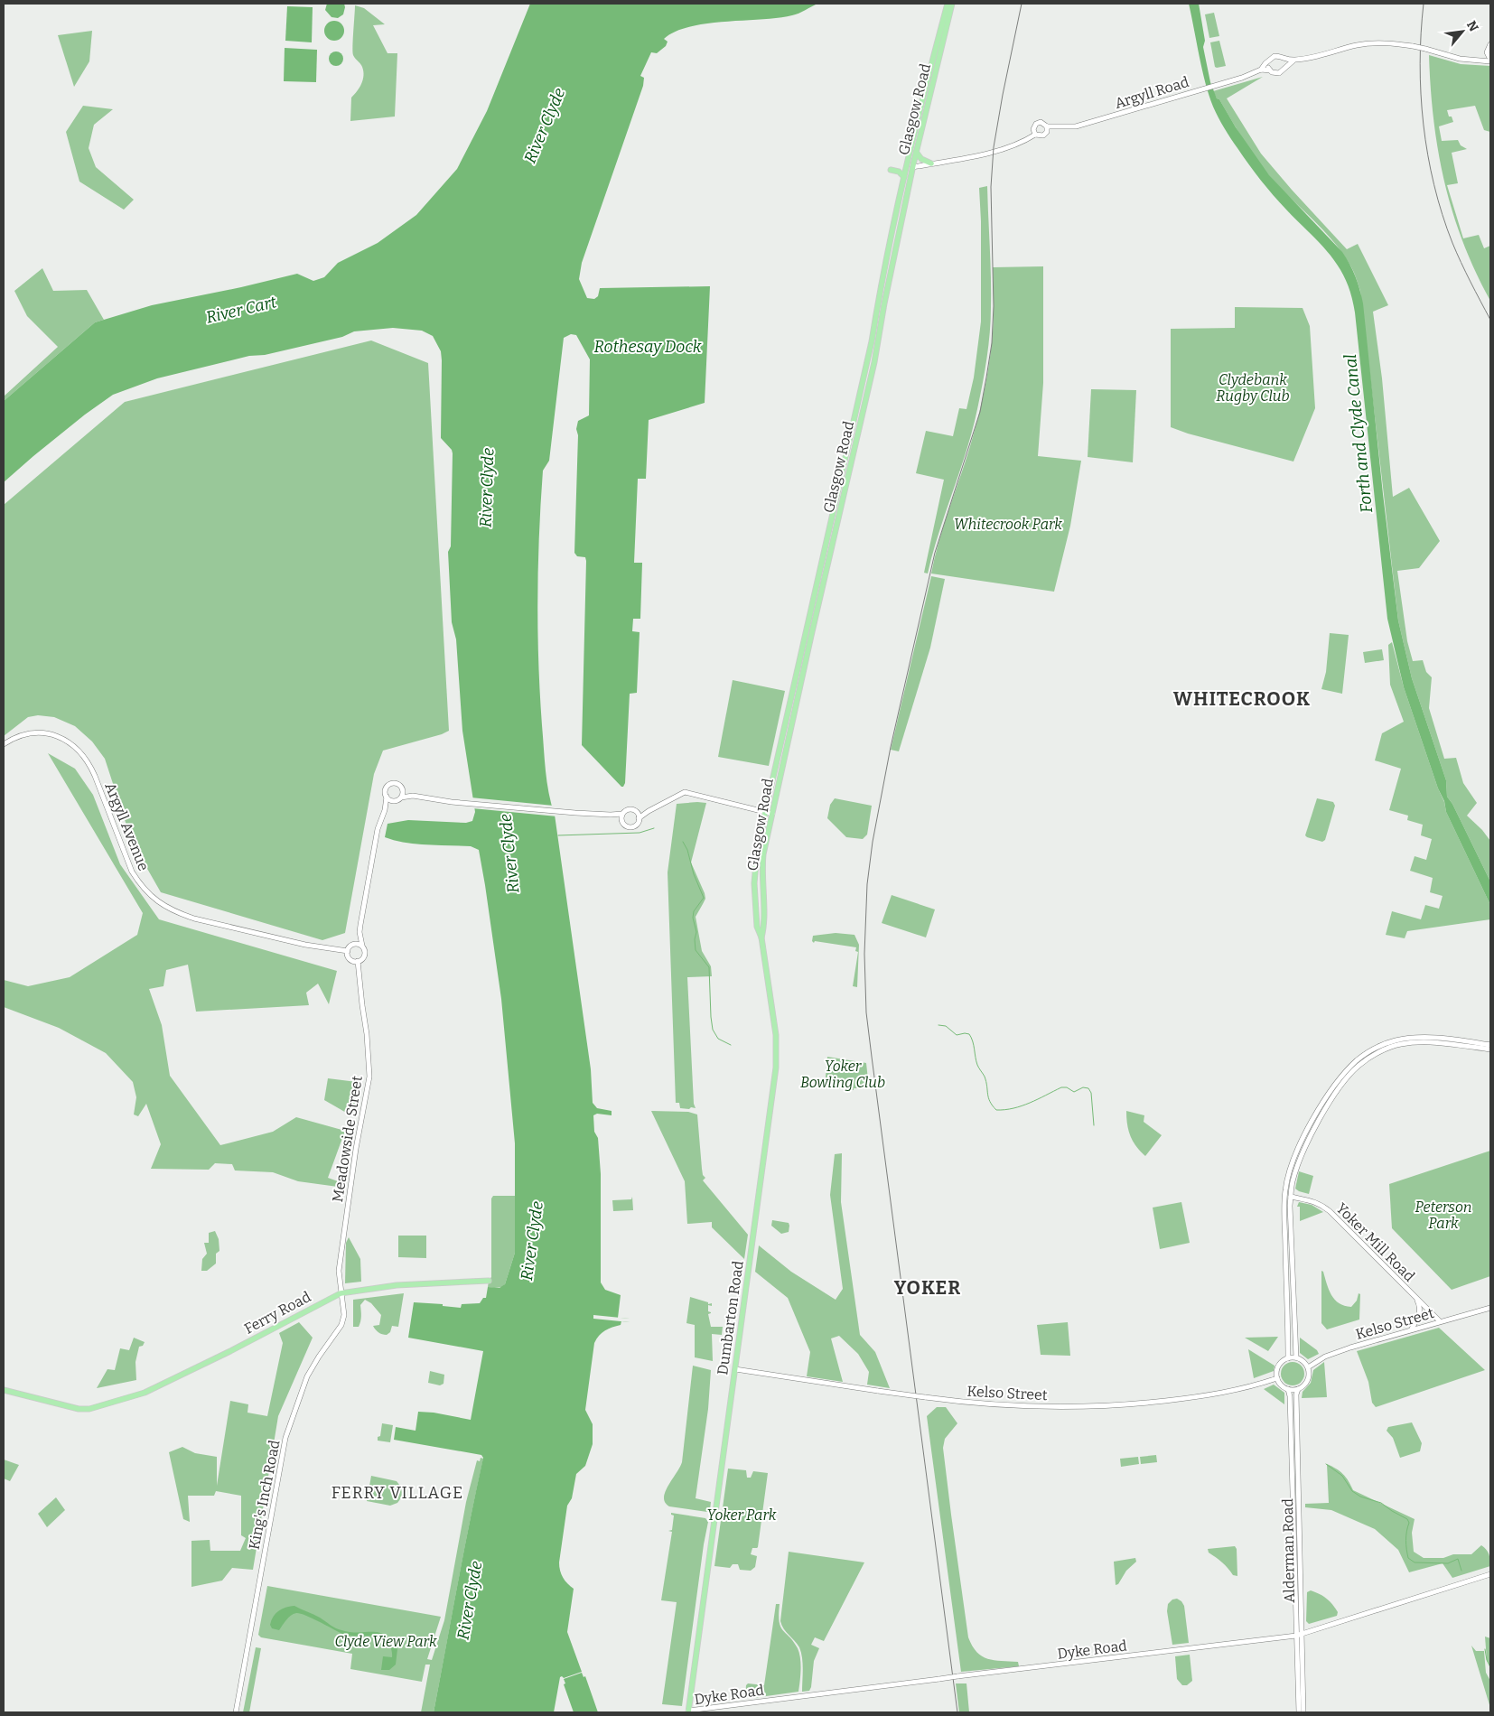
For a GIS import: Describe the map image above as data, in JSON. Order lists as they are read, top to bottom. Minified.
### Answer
{"streets":{"main road":["Glasgow Road","Ferry Road","Dumbarton Road"],"street":["Argyll Road","Argyll Avenue","Meadowside Street","Yoker Mill Road","Kelso Street","King's Inch Road","Alderman Road","Dyke Road"]},"crossings":[["Glasgow Road","Dumbarton Road"],["Argyll Avenue","Meadowside Street"],["Meadowside Street","Ferry Road"],["Meadowside Street","King's Inch Road"],["Yoker Mill Road","Kelso Street"],["Ferry Road","King's Inch Road"],["Dumbarton Road","Kelso Street"],["Dumbarton Road","Dyke Road"],["Kelso Street","Alderman Road"],["Alderman Road","Dyke Road"]],"districts":["WHITECROOK","YOKER","FERRY VILLAGE"],"water":["River Clyde","River Cart","Rothesay Dock","Forth and Clyde Canal"],"parks":["Clydebank Rugby Club","Whitecrook Park","Yoker Bowling Club","Peterson Park","Yoker Park","Clyde View Park"],"north":"top right"}
